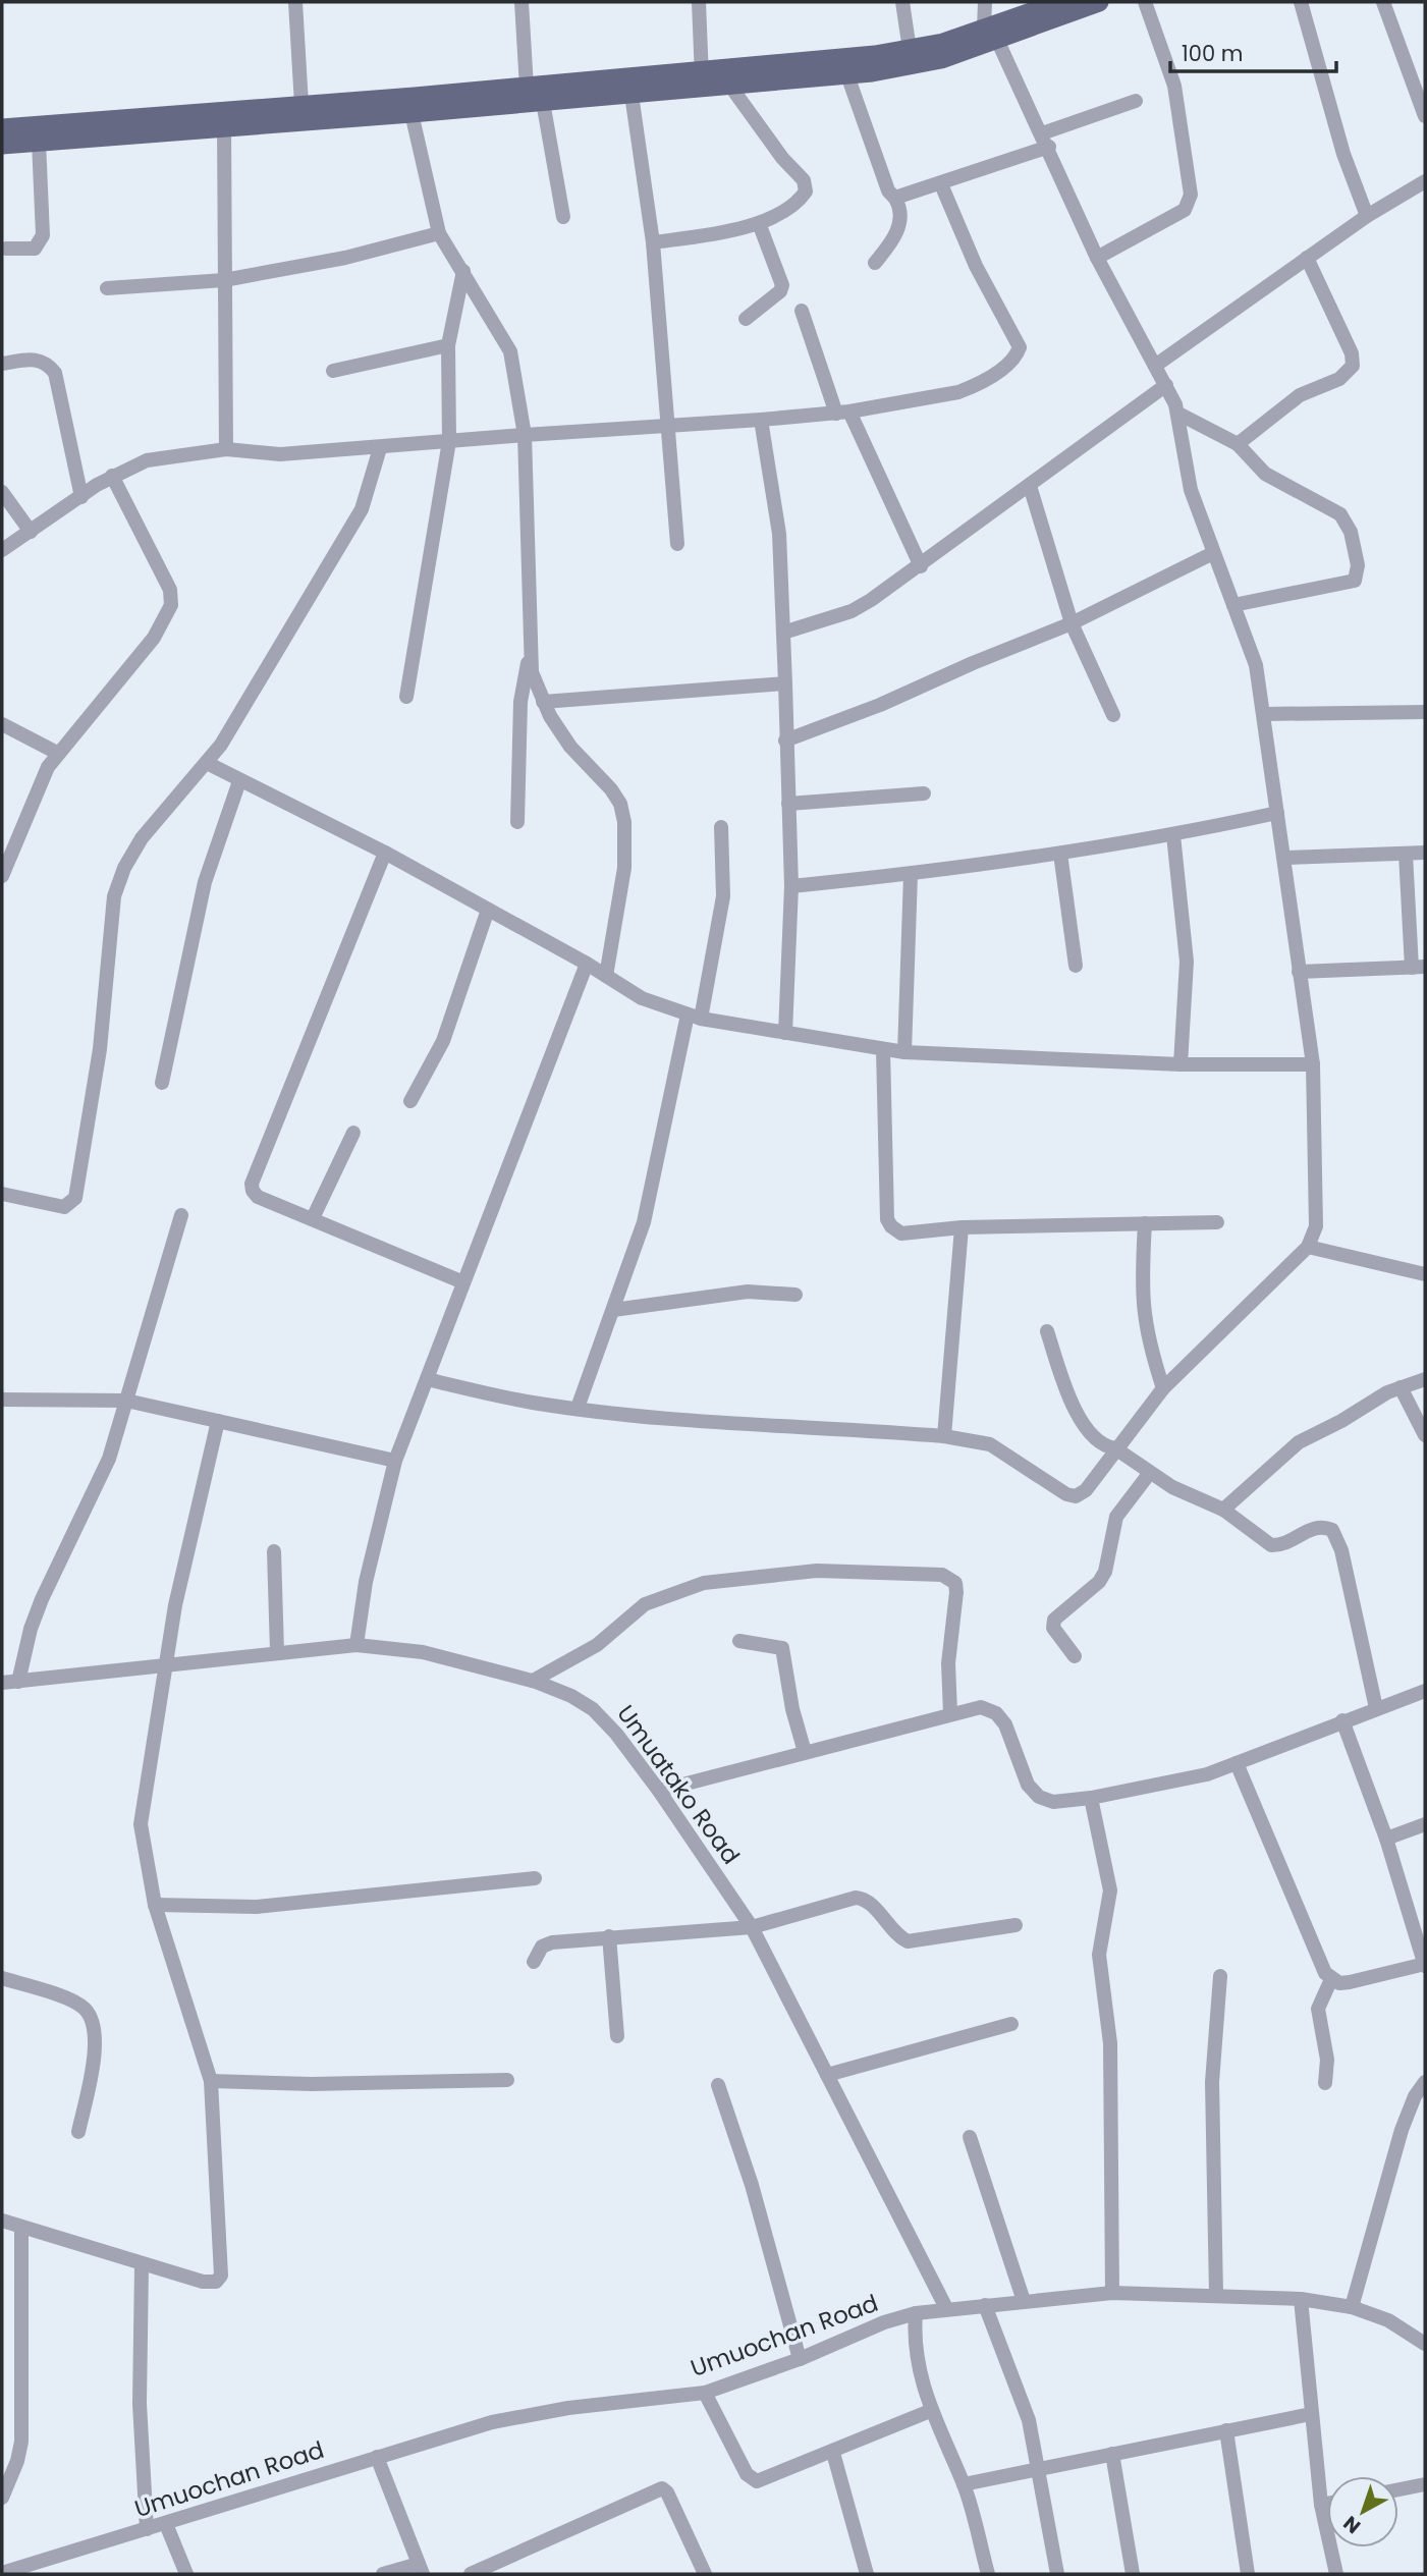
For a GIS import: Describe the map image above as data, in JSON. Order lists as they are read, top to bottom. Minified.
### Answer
{"streets":{"street":["Umuatako Road","Umuochan Road"]},"crossings":[["Umuatako Road","Umuochan Road"]],"scale_bar":"100 m","north":"bottom left"}
